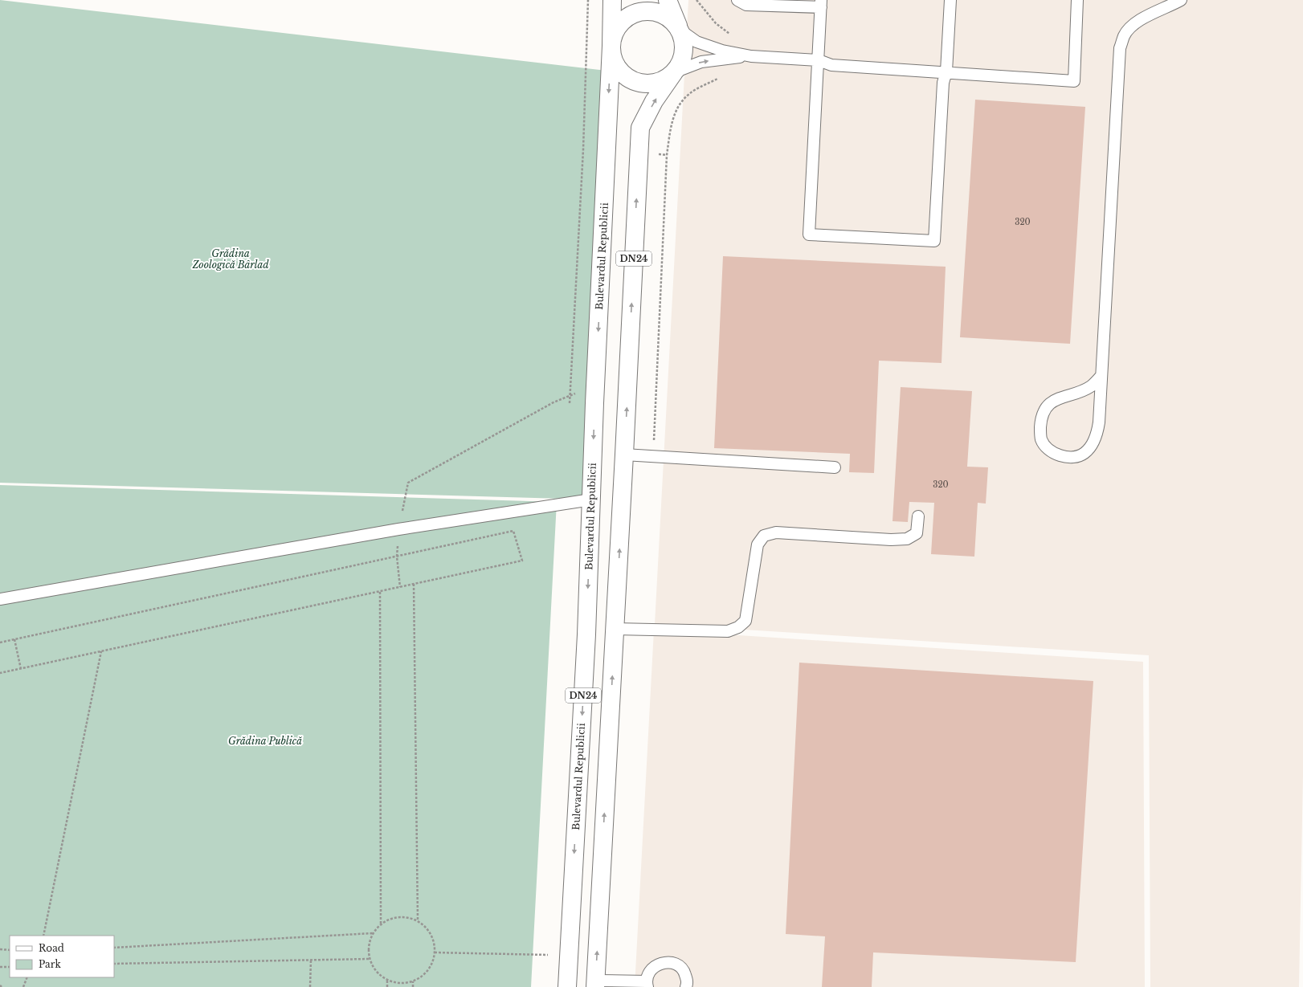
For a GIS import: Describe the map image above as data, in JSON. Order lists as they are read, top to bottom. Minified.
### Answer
{"streets":{"main road":["Bulevardul Republicii","DN24"]},"parks":["Grădina Zoologică Bârlad","Grădina Publică"],"house_numbers":["320","320"],"legend":["Road","Park"]}
